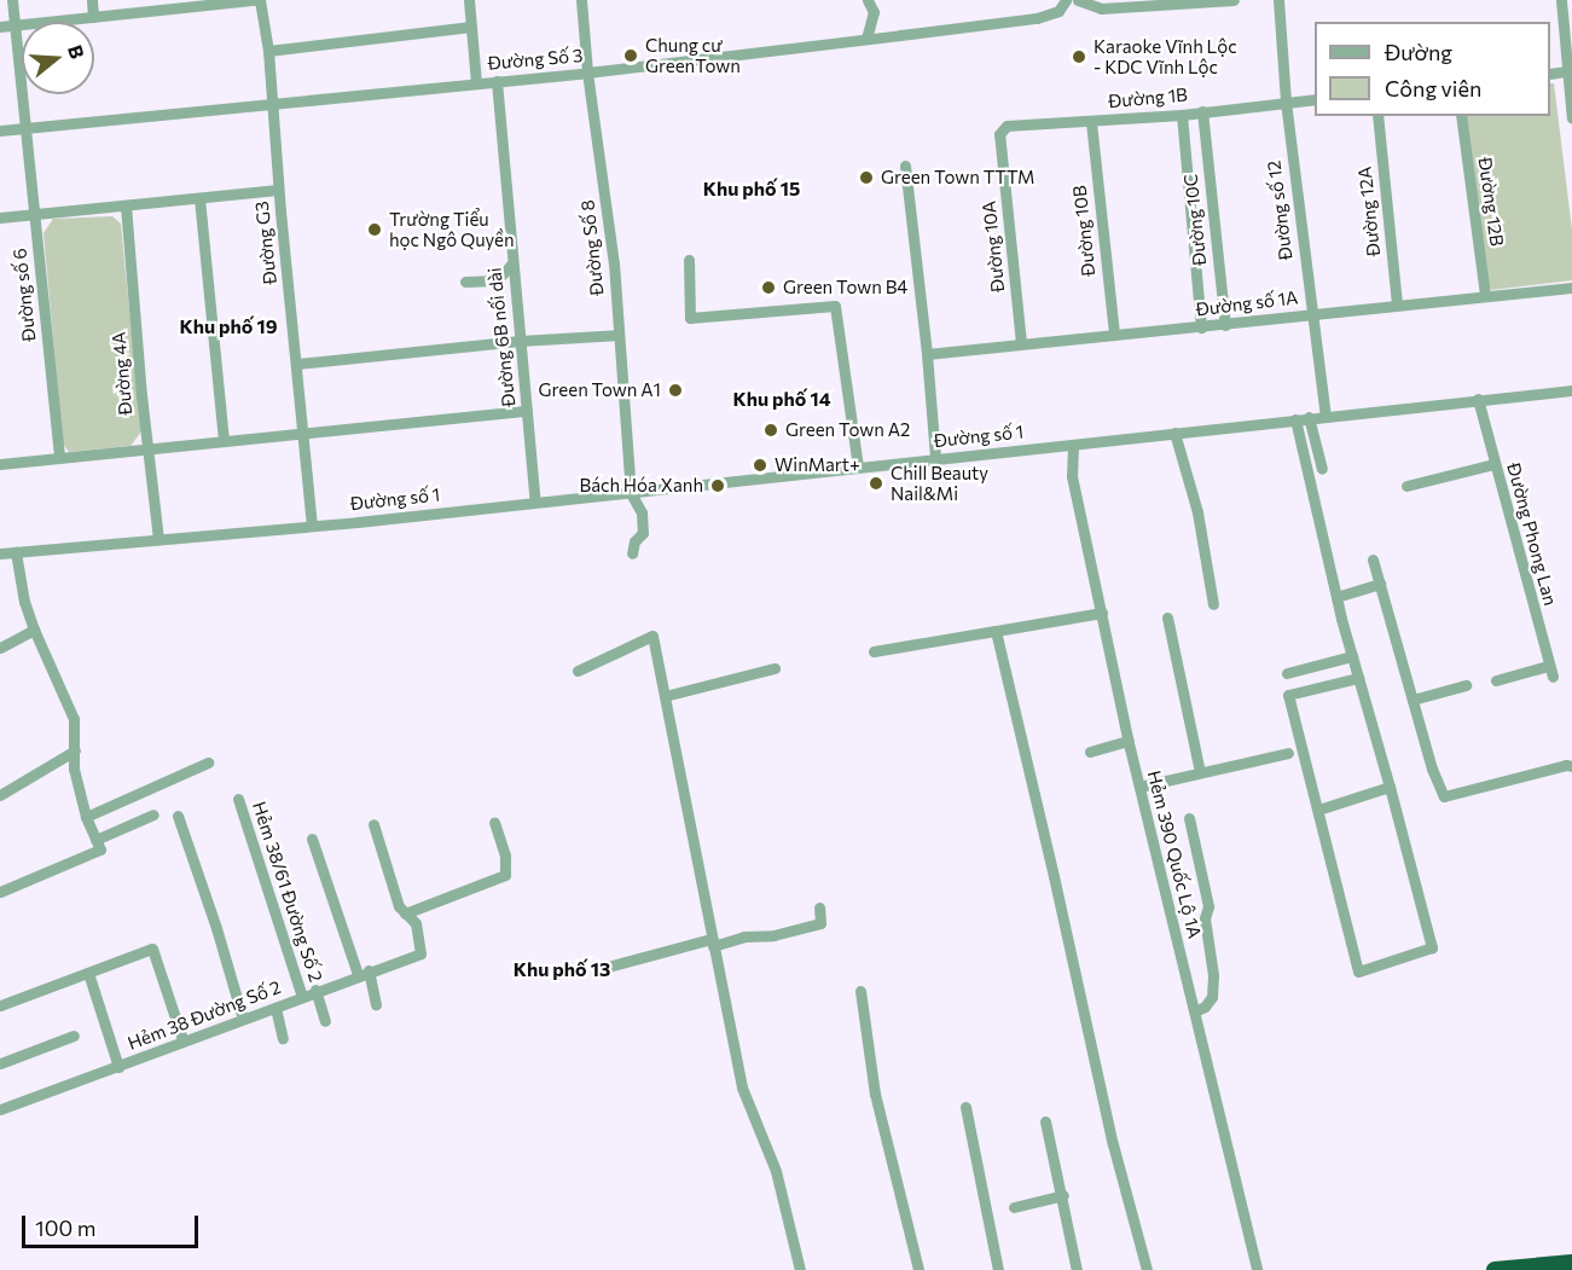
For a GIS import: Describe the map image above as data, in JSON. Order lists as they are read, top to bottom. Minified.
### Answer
{"streets":{"street":["Đường Số 3","Đường 1B","Đường 12B","Đường số 12","Đường 12A","Đường 10C","Đường 10B","Đường G3","Đường 10A","Đường Số 8","Đường số 6","Đường số 1A","Đường 6B nối dài","Đường 4A","Đường số 1","Đường Phong Lan","Hẻm 390 Quốc Lộ 1A","Hẻm 38/61 Đường Số 2","Hẻm 38 Đường Số 2"]},"crossings":[["Đường Số 3","Đường G3"],["Đường Số 3","Đường Số 8"],["Đường Số 3","Đường số 6"],["Đường Số 3","Đường 6B nối dài"],["Đường 1B","Đường số 12"],["Đường 1B","Đường 10C"],["Đường 1B","Đường 10B"],["Đường 1B","Đường 10A"],["Đường 12B","Đường số 1A"],["Đường số 12","Đường số 1A"],["Đường số 12","Đường số 1"],["Đường 12A","Đường số 1A"],["Đường 10C","Đường số 1A"],["Đường 10B","Đường số 1A"],["Đường G3","Đường số 1"],["Đường 10A","Đường số 1A"],["Đường Số 8","Đường số 1"],["Đường 6B nối dài","Đường số 1"],["Đường 4A","Đường số 1"],["Đường số 1","Đường Phong Lan"],["Đường số 1","Hẻm 390 Quốc Lộ 1A"],["Hẻm 38/61 Đường Số 2","Hẻm 38 Đường Số 2"]],"districts":["Khu phố 15","Khu phố 19","Khu phố 14","Khu phố 13"],"places":["Chung cư GreenTown","Karaoke Vĩnh Lộc - KDC Vĩnh Lộc","Green Town TTTM","Trường Tiểu học Ngô Quyền","Green Town B4","Green Town A1","Green Town A2","WinMart+","Chill Beauty Nail&Mi","Bách Hóa Xanh"],"legend":["Đường","Công viên"],"scale_bar":"100 m","north":"right"}
